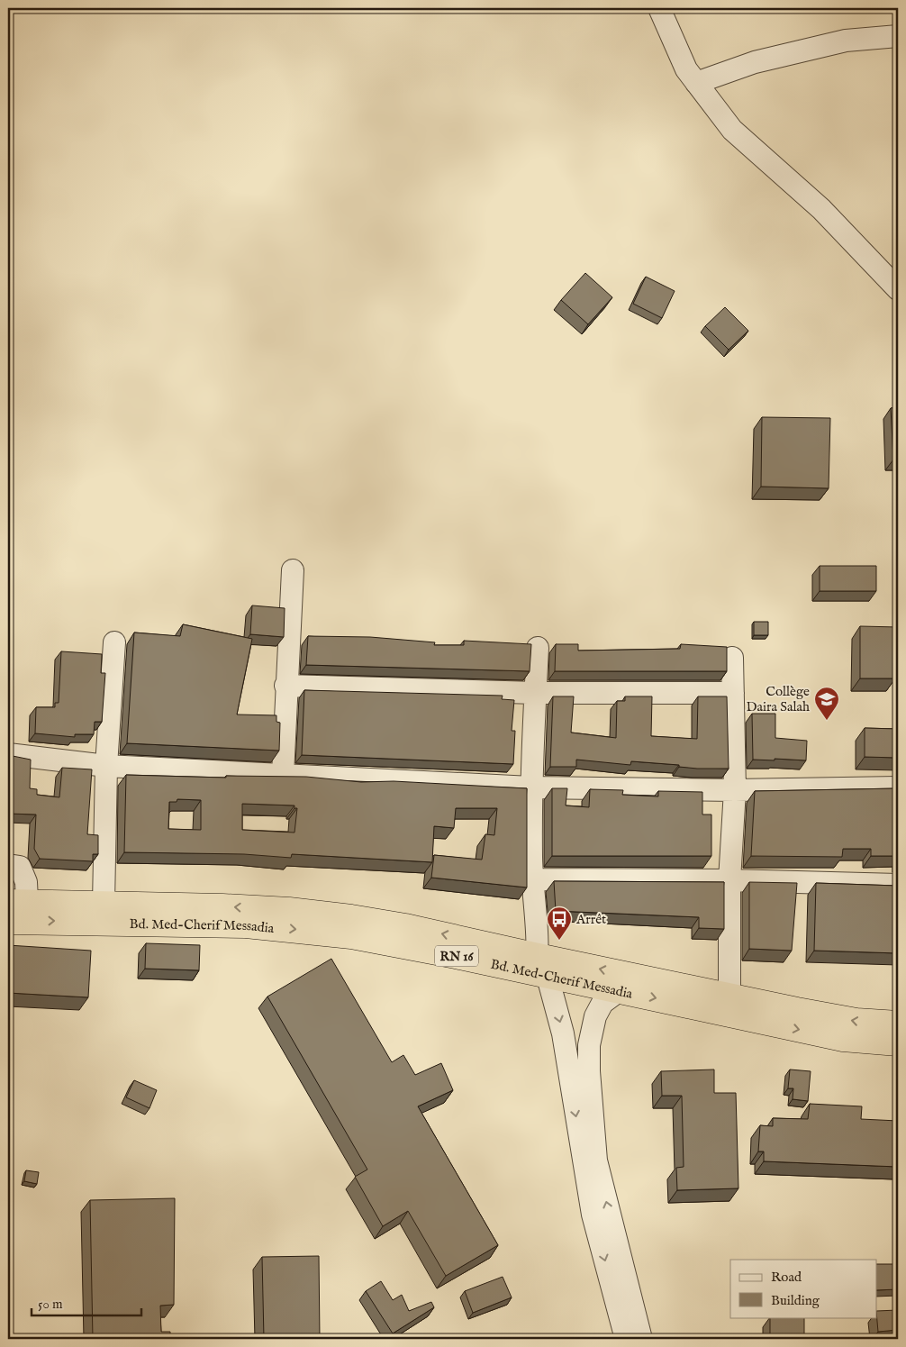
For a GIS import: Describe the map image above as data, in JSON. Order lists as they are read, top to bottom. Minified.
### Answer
{"streets":{"highway":["Bd. Med-Cherif Messadia","RN 16"]},"places":{"school or university":["Collège Daira Salah"],"bus stop":["Arrêt"]},"legend":["Road","Building"],"scale_bar":"50 m"}
